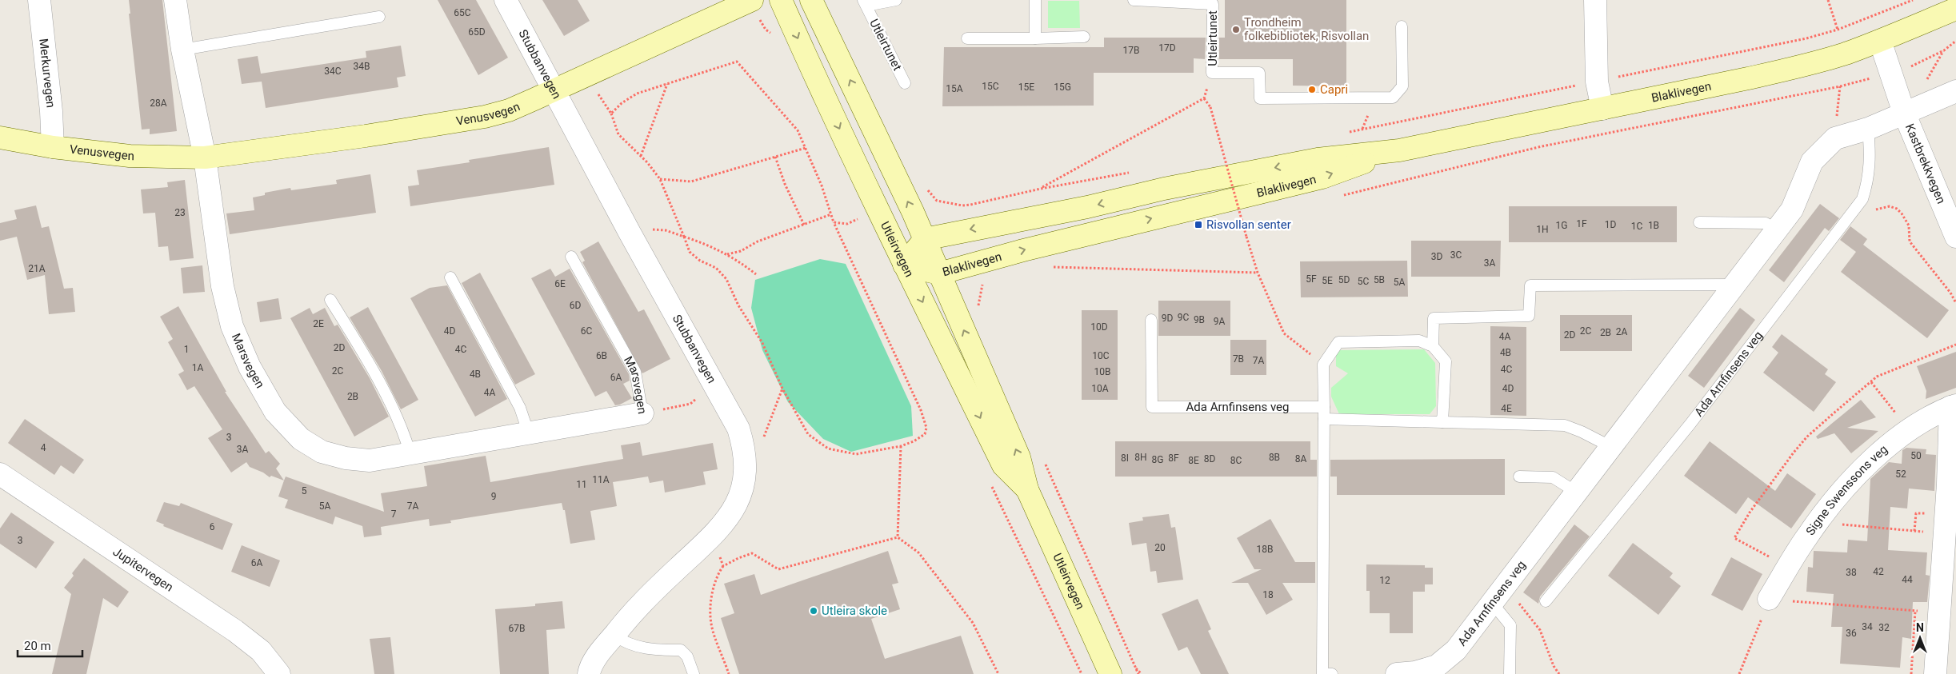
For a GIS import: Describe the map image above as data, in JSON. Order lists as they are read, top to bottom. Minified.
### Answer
{"streets":{"main road":["Blaklivegen","Venusvegen","Utleirvegen"],"street":["Stubbanvegen","Merkurvegen","Kastbrekkvegen","Marsvegen","Ada Arnfinsens veg","Signe Swenssons veg","Jupitervegen"],"lane":["Utleirtunet"]},"crossings":[["Stubbanvegen","Venusvegen"],["Merkurvegen","Venusvegen"],["Blaklivegen","Kastbrekkvegen"],["Blaklivegen","Utleirvegen"],["Venusvegen","Marsvegen"],["Kastbrekkvegen","Ada Arnfinsens veg"]],"places":{"other":["Trondheim folkebibliotek, Risvollan","Capri","Utleira skole"],"transit":["Risvollan senter"]},"house_numbers":["65C","65D","17D","17B","34B","34C","15C","15E","15G","15A","28A","23","1F","1D","1G","1B","1C","1H","3C","3D","3A","21A","5F","5D","5B","5E","5C","5A","6E","6D","9C","9D","9B","9A","2E","10D","4D","6C","2C","2A","2B","2D","4A","2D","1","4C","4B","6B","10C","7B","7A","1A","4C","2C","10B","4B","6A","10A","4D","4A","2B","4E","3","4","3A","50","8H","8B","8I","8F","8D","8A","8G","8E","8C","52","11A","11","5","9","5A","7A","7","6","3","20","18B","6A","42","38","44","12","18","34","32","67B","36"],"scale_bar":"20 m","north":"top"}
